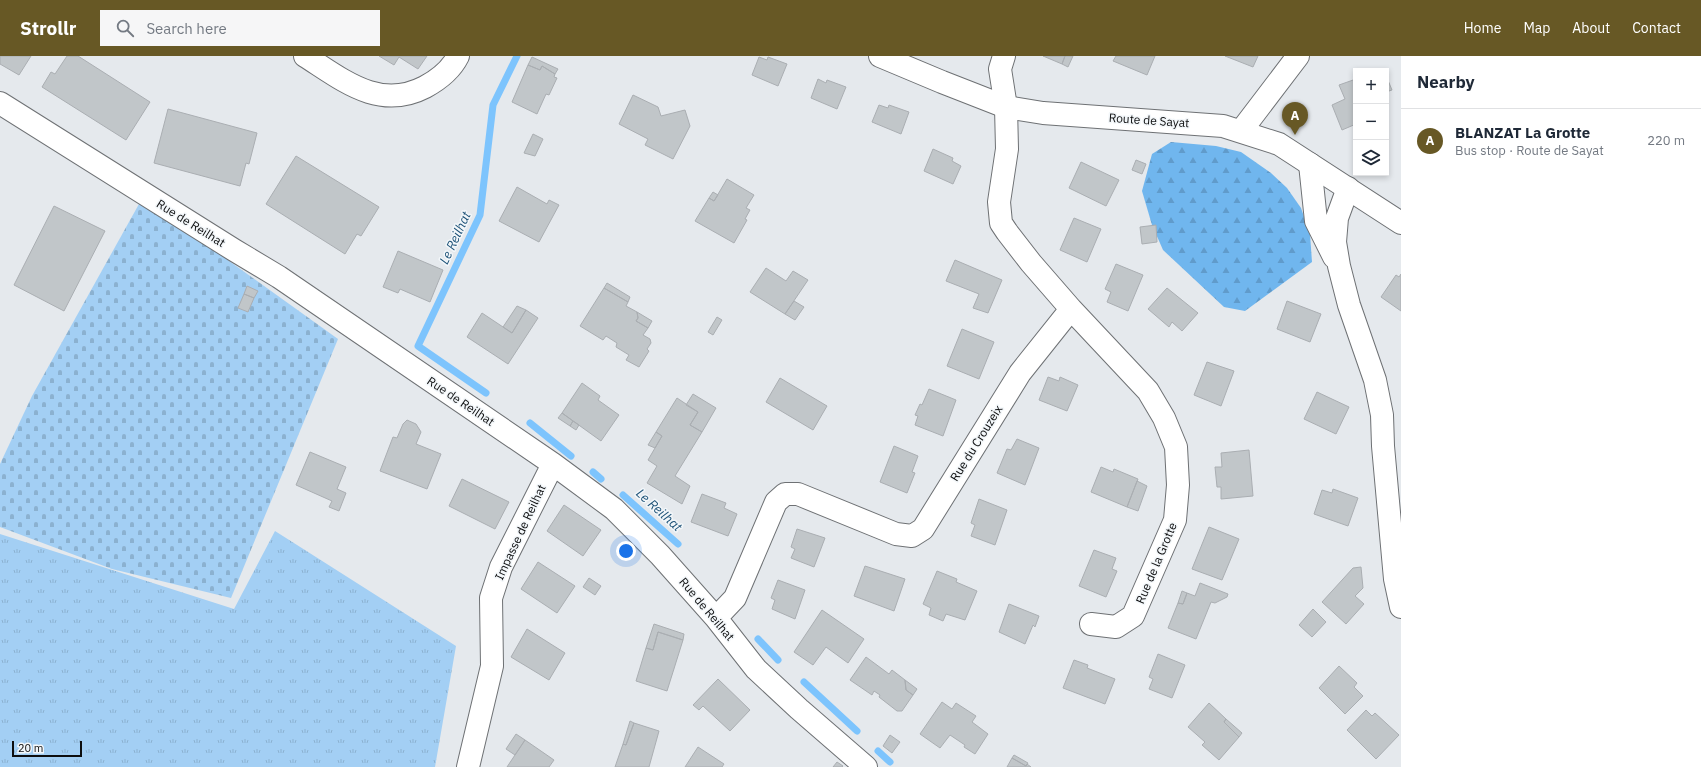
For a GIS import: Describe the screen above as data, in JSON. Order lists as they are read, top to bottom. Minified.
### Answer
{"streets":{"street":["Route de Sayat","Rue de Reilhat","Rue du Crouzeix","Impasse de Reilhat","Rue de la Grotte"]},"crossings":[["Rue de Reilhat","Rue du Crouzeix"],["Rue de Reilhat","Impasse de Reilhat"],["Rue du Crouzeix","Rue de la Grotte"]],"water":["Le Reilhat"],"scale_bar":"20 m","page":{"header":"Strollr","search":"Search here","nav":["Home","Map","About","Contact"],"heading":"Nearby","map_buttons":["+","−"],"pins":"A","list":[{"mark":"A","name":"BLANZAT La Grotte","note":"Bus stop · Route de Sayat","value":"220 m"}],"scale":"20 m"}}
